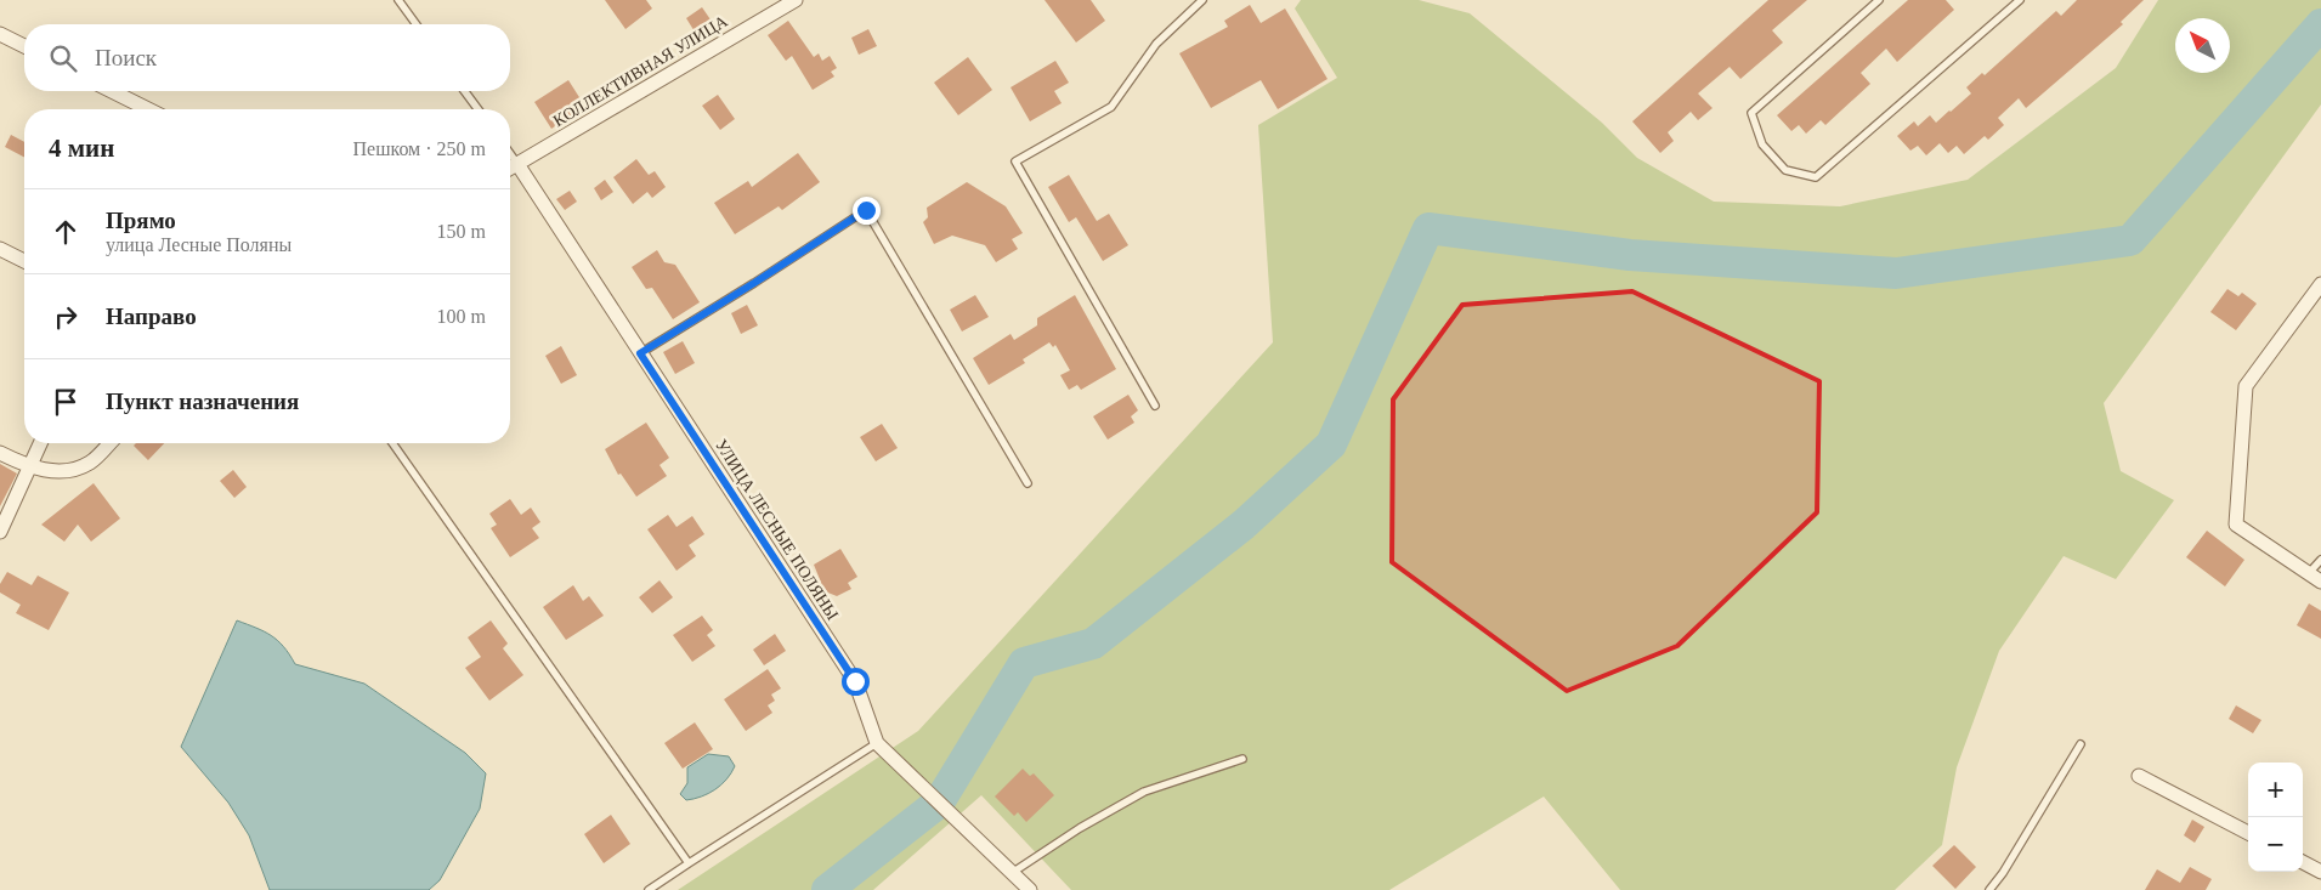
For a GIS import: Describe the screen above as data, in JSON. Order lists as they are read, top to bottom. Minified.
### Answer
{"streets":{"street":["КОЛЛЕКТИВНАЯ УЛИЦА","УЛИЦА ЛЕСНЫЕ ПОЛЯНЫ"]},"crossings":[["КОЛЛЕКТИВНАЯ УЛИЦА","УЛИЦА ЛЕСНЫЕ ПОЛЯНЫ"]],"north":"top left","page":{"search":"Поиск","heading":["4 мин","Пешком · 250 m"],"list":[["Прямо","улица Лесные Поляны","150 m"],["Направо","100 m"],"Пункт назначения"],"map_buttons":["+","−"]}}
